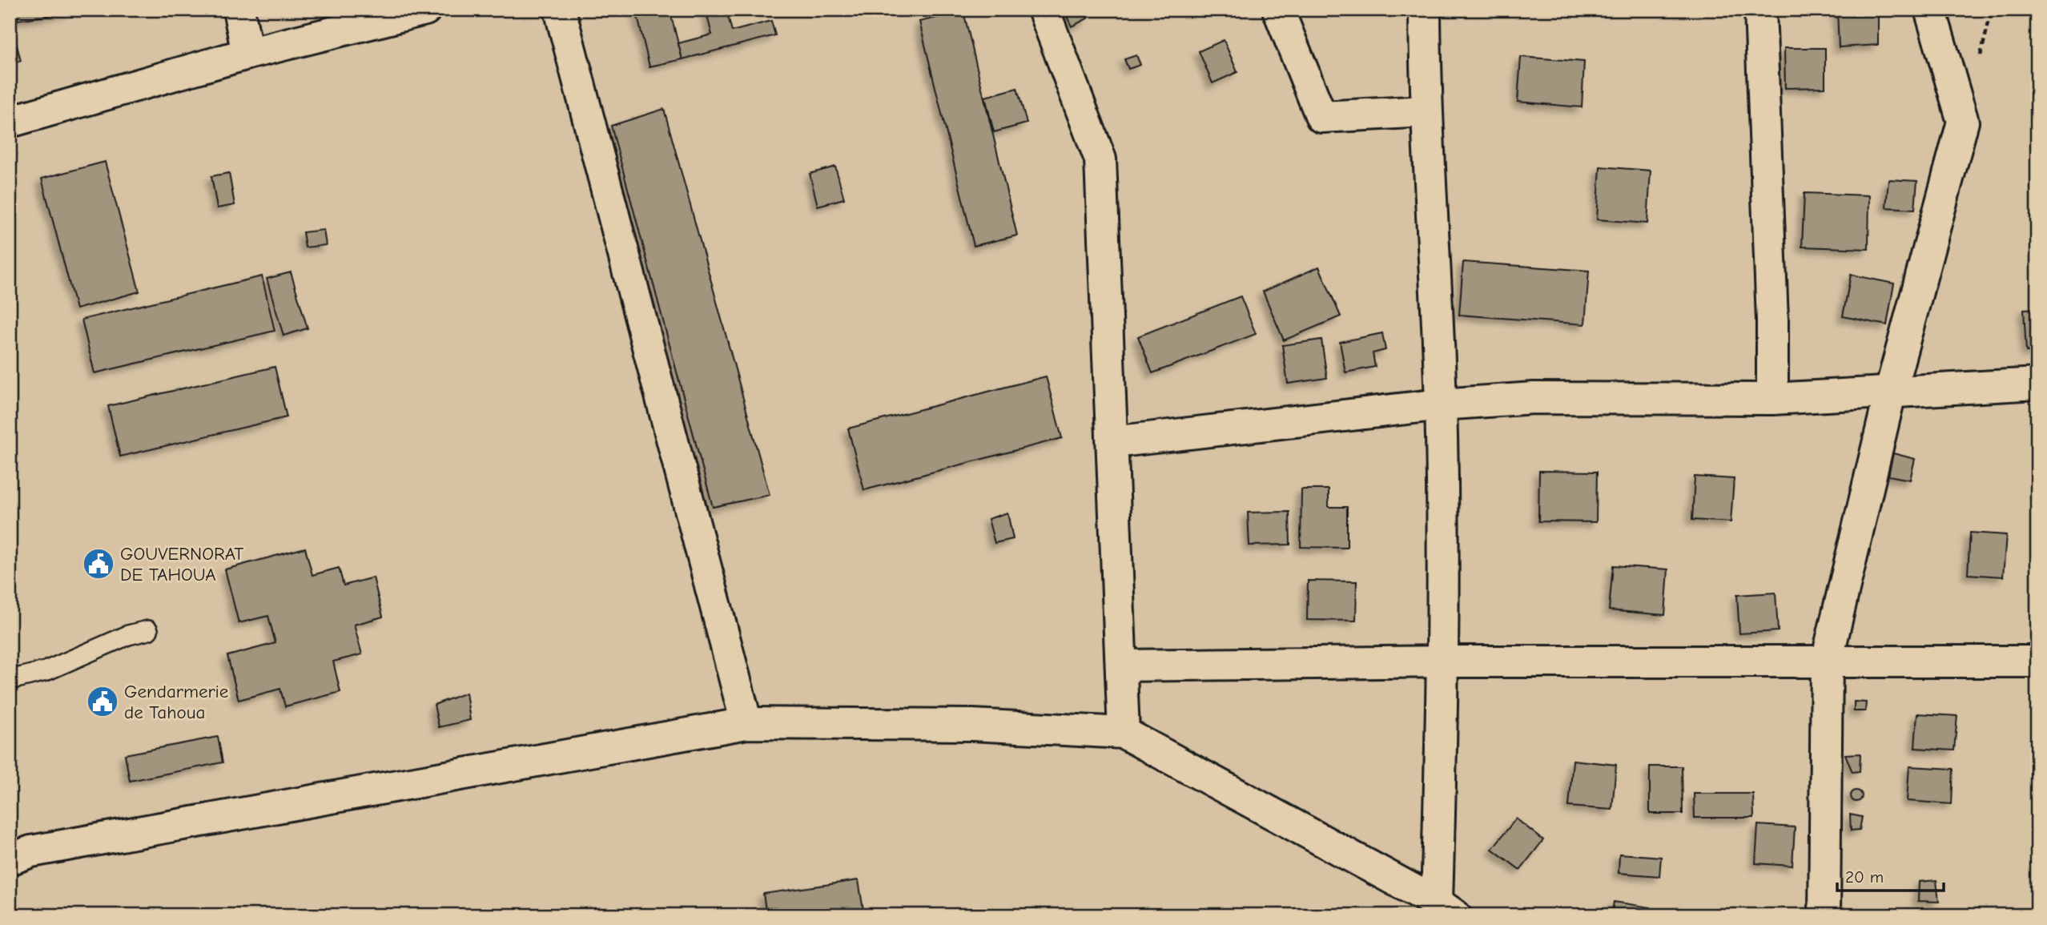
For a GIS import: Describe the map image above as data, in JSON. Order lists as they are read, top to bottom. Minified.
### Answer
{"places":{"public building":["GOUVERNORAT DE TAHOUA","Gendarmerie de Tahoua"]},"scale_bar":"20 m"}
